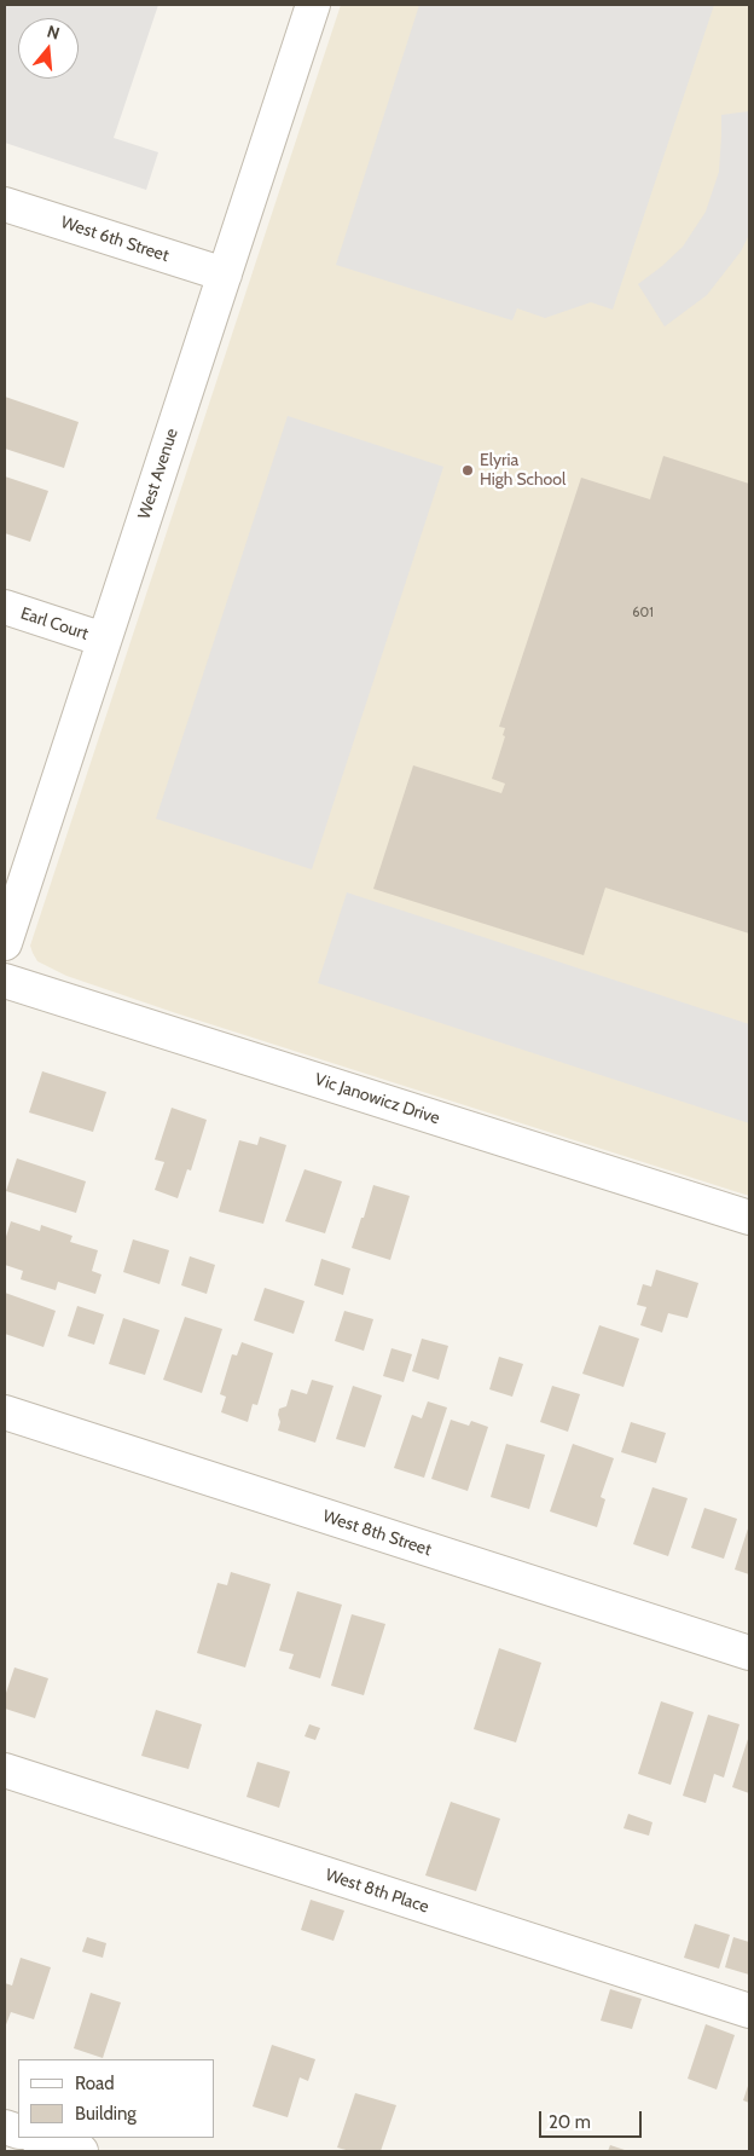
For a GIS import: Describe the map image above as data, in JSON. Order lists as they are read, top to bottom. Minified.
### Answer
{"streets":{"street":["West 6th Street","West Avenue","Earl Court","Vic Janowicz Drive","West 8th Street","West 8th Place"]},"crossings":[["West 6th Street","West Avenue"],["West Avenue","Earl Court"]],"places":["Elyria High School"],"house_numbers":["601"],"legend":["Road","Building"],"scale_bar":"20 m","north":"top"}
